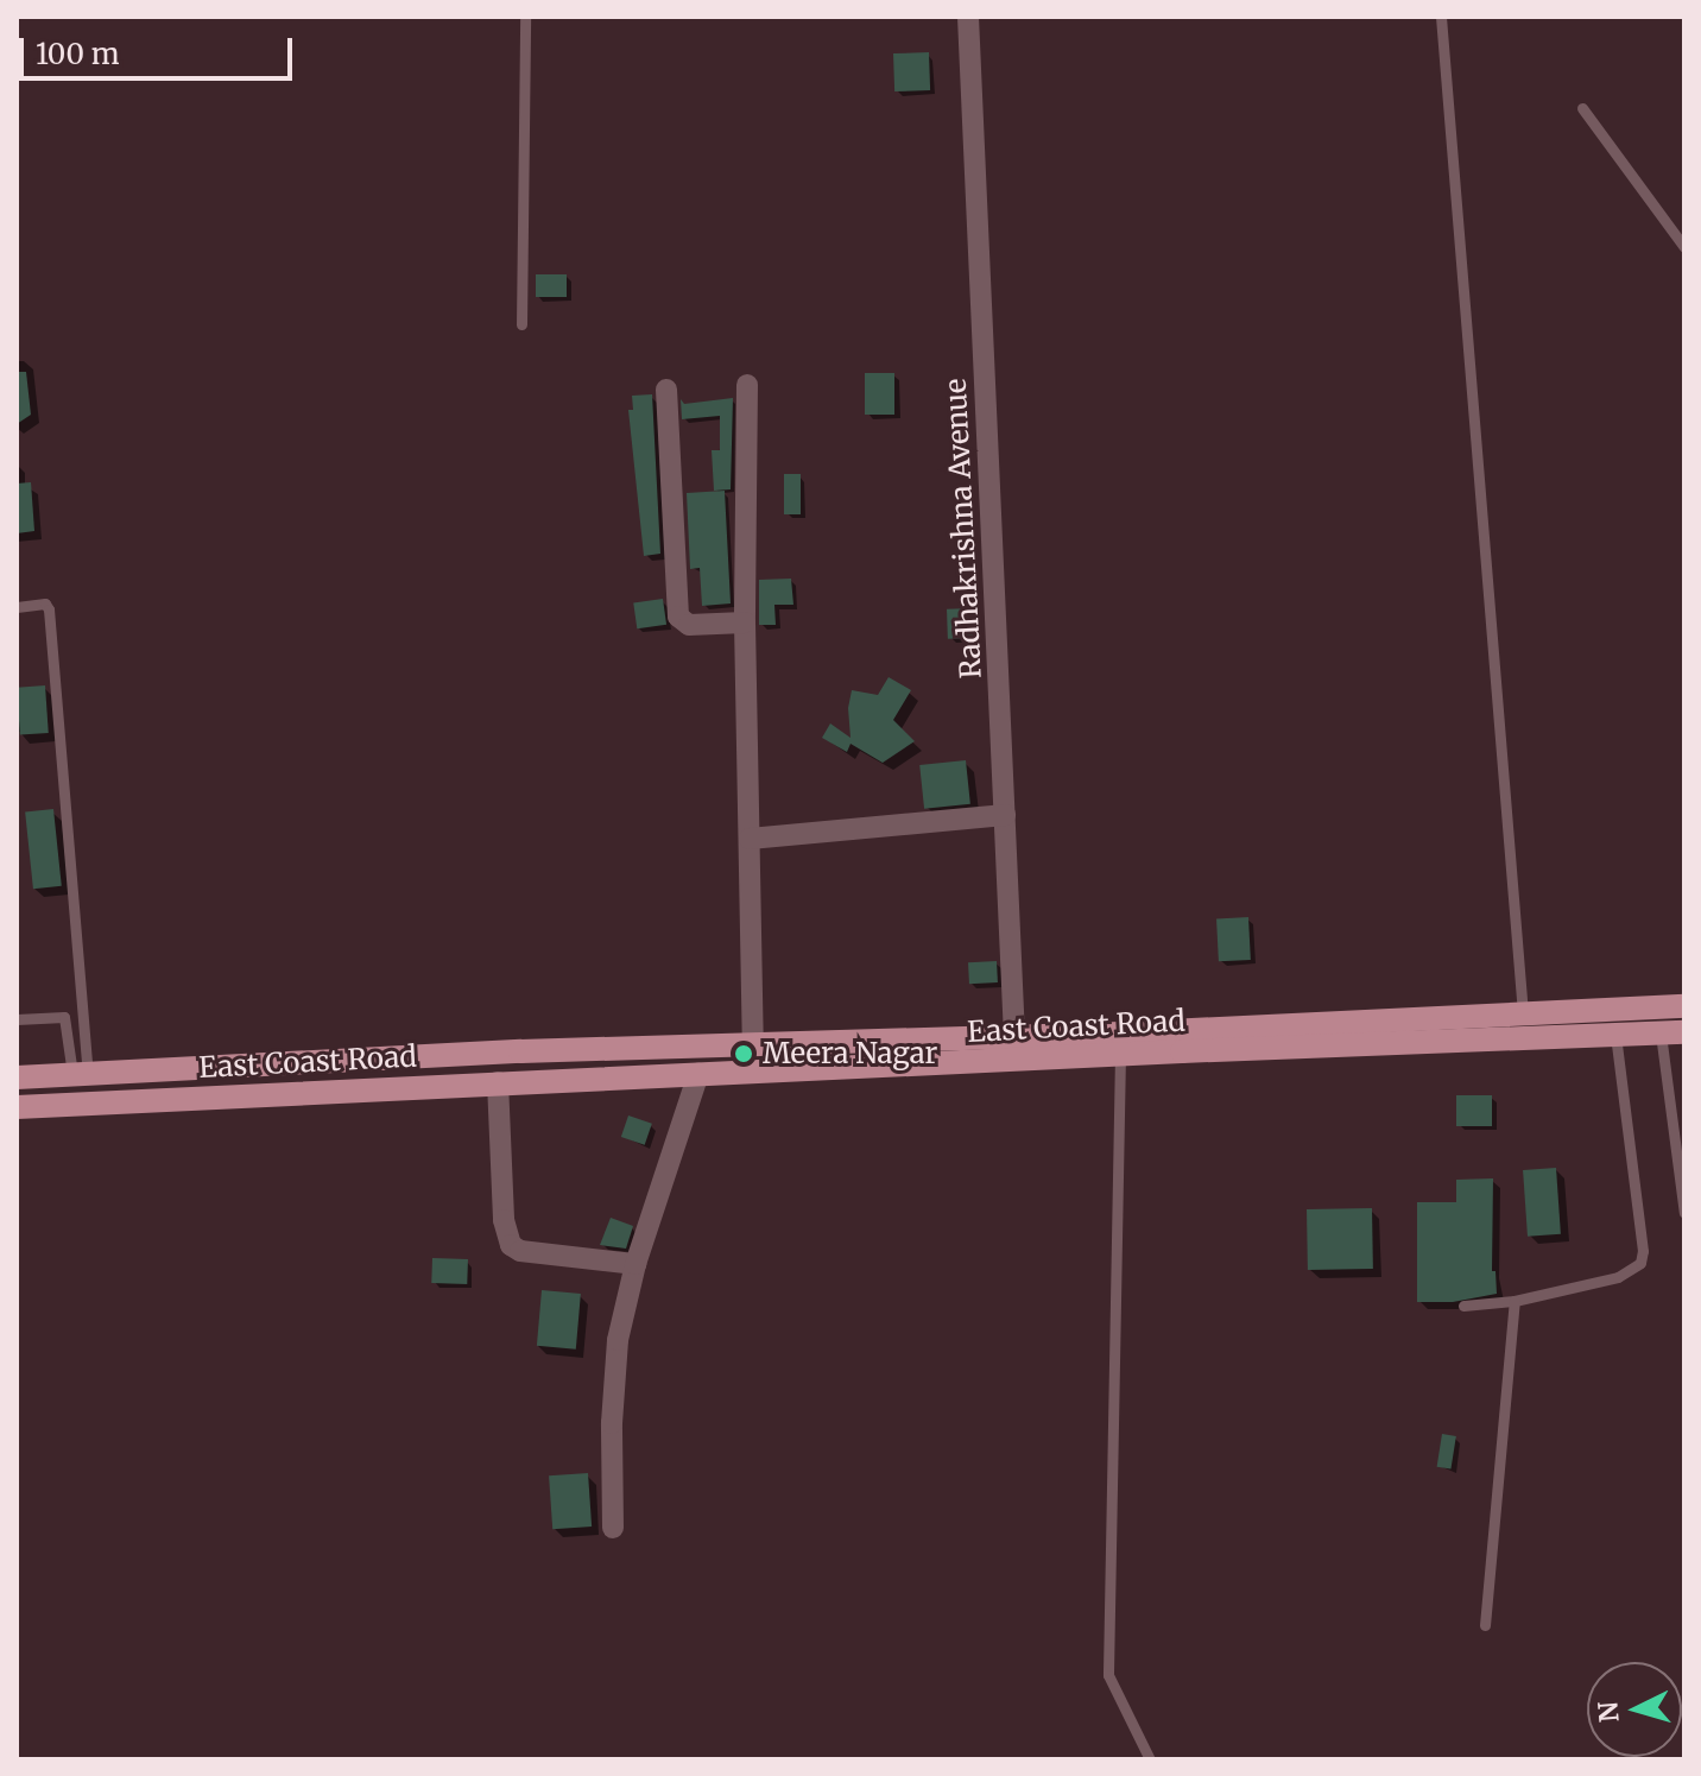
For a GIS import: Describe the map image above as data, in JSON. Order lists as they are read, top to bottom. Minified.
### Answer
{"streets":{"main road":["East Coast Road"],"street":["Radhakrishna Avenue"]},"crossings":[["Radhakrishna Avenue","East Coast Road"]],"places":["Meera Nagar"],"scale_bar":"100 m","north":"left"}
